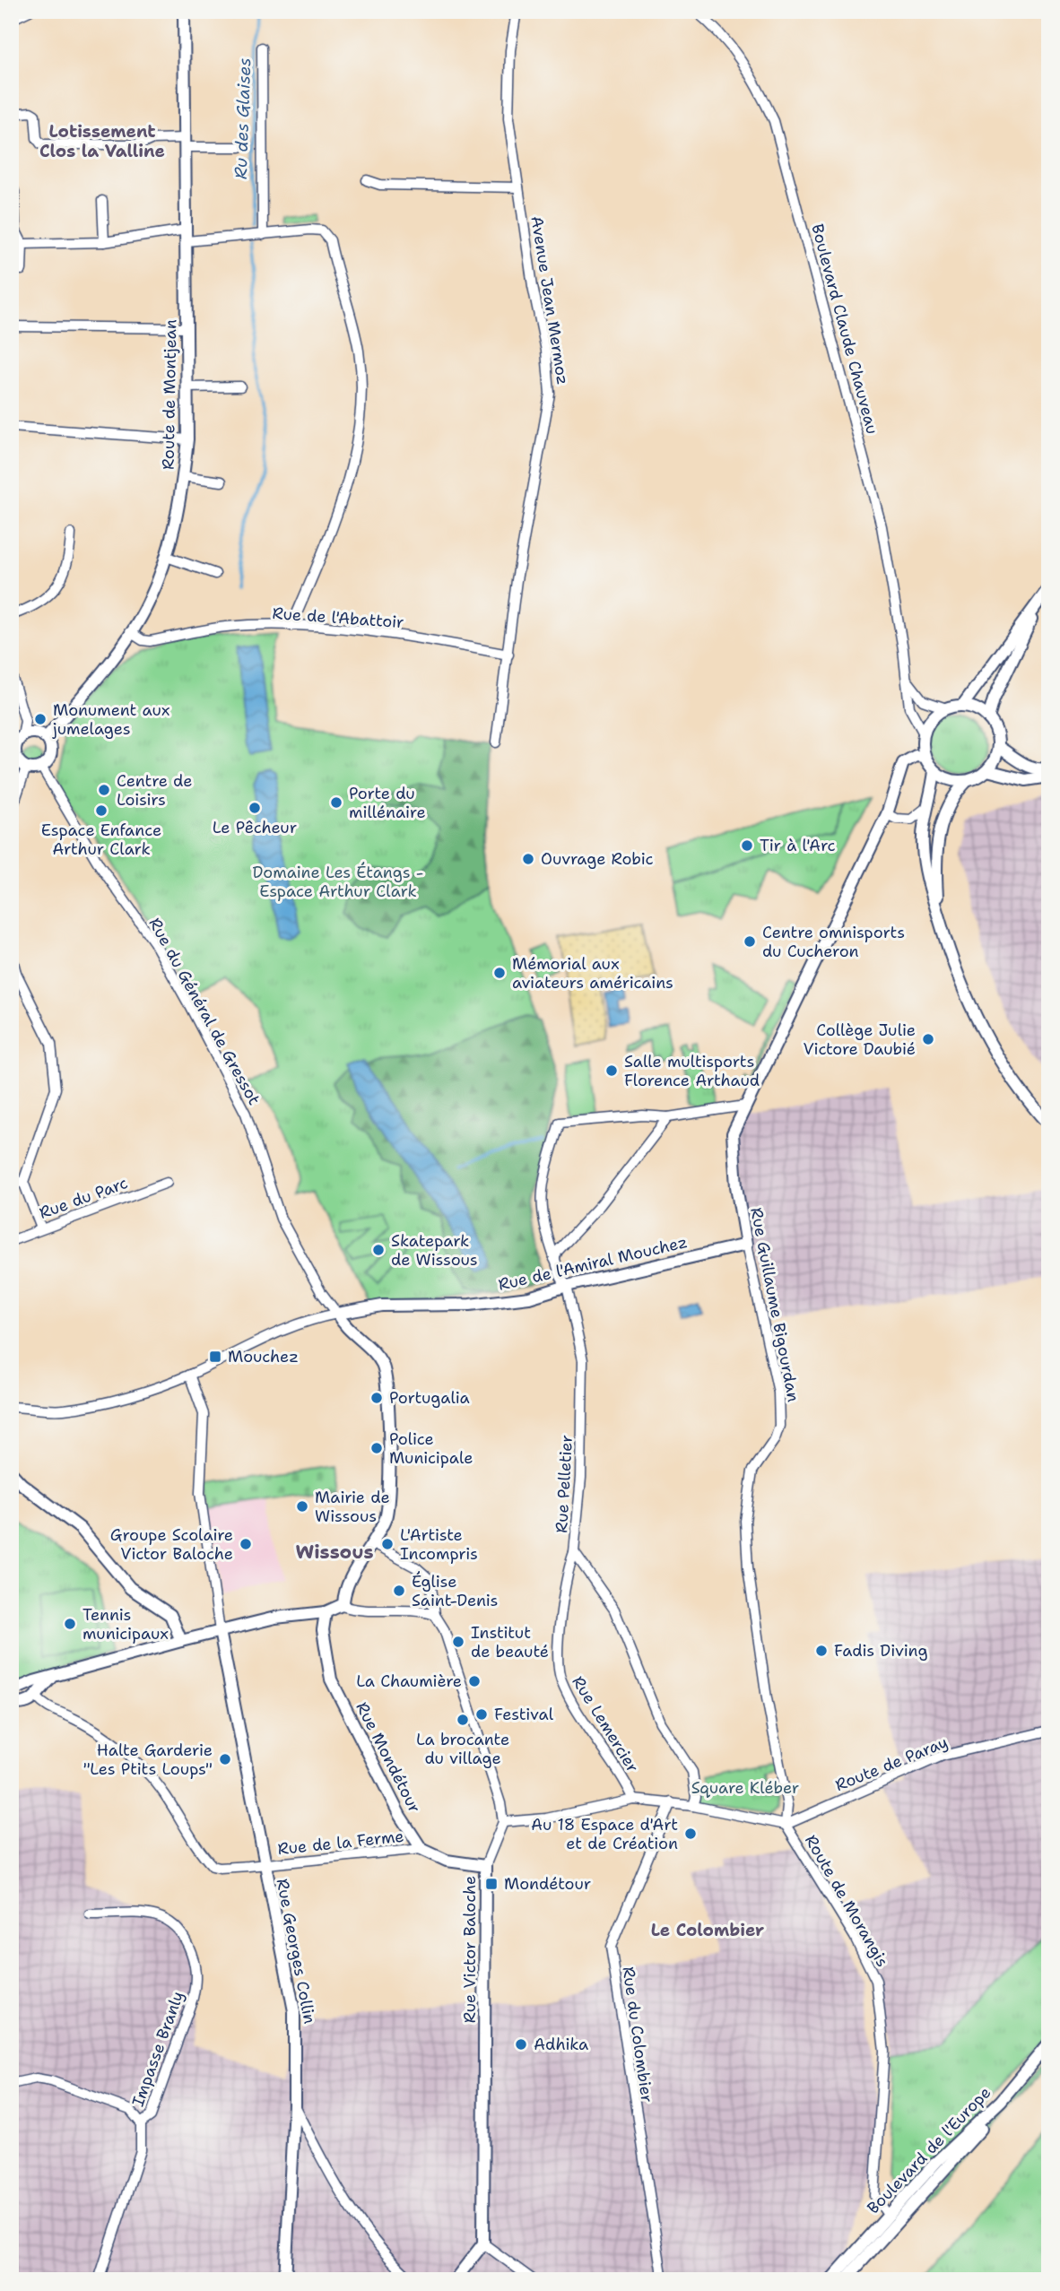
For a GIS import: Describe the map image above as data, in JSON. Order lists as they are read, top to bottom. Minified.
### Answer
{"streets":{"street":["Avenue Jean Mermoz","Boulevard Claude Chauveau","Route de Montjean","Rue de l'Abattoir","Rue du Général de Gressot","Rue du Parc","Rue de l'Amiral Mouchez","Rue Guillaume Bigourdan","Rue Pelletier","Rue Lemercier","Rue Mondétour","Route de Paray","Rue de la Ferme","Route de Morangis","Rue Victor Baloche","Rue Georges Collin","Rue du Colombier","Impasse Branly","Boulevard de l'Europe"]},"crossings":[["Avenue Jean Mermoz","Rue de l'Abattoir"],["Route de Montjean","Rue de l'Abattoir"],["Route de Montjean","Rue du Général de Gressot"],["Rue du Général de Gressot","Rue de l'Amiral Mouchez"],["Rue de l'Amiral Mouchez","Rue Guillaume Bigourdan"],["Rue de l'Amiral Mouchez","Rue Pelletier"],["Rue Guillaume Bigourdan","Route de Paray"],["Rue Guillaume Bigourdan","Route de Morangis"],["Rue Pelletier","Rue Lemercier"],["Rue Mondétour","Rue de la Ferme"],["Route de Paray","Route de Morangis"],["Rue de la Ferme","Rue Georges Collin"],["Route de Morangis","Boulevard de l'Europe"]],"districts":["Lotissement Clos la Valline","Wissous","Le Colombier"],"water":["Ru des Glaises"],"parks":["Domaine Les Étangs - Espace Arthur Clark","Square Kléber"],"places":{"other":["Monument aux jumelages","Centre de Loisirs","Porte du millénaire","Le Pêcheur","Espace Enfance Arthur Clark","Tir à l'Arc","Ouvrage Robic","Centre omnisports du Cucheron","Mémorial aux aviateurs américains","Collège Julie Victore Daubié","Salle multisports Florence Arthaud","Skatepark de Wissous","Portugalia","Police Municipale","Mairie de Wissous","Groupe Scolaire Victor Baloche","L'Artiste Incompris","Église Saint-Denis","Tennis municipaux","Institut de beauté","Fadis Diving","La Chaumière","Festival","La brocante du village","Halte Garderie \"Les Ptits Loups\"","Au 18 Espace d'Art et de Création","Adhika"],"transit":["Mouchez","Mondétour"]}}
